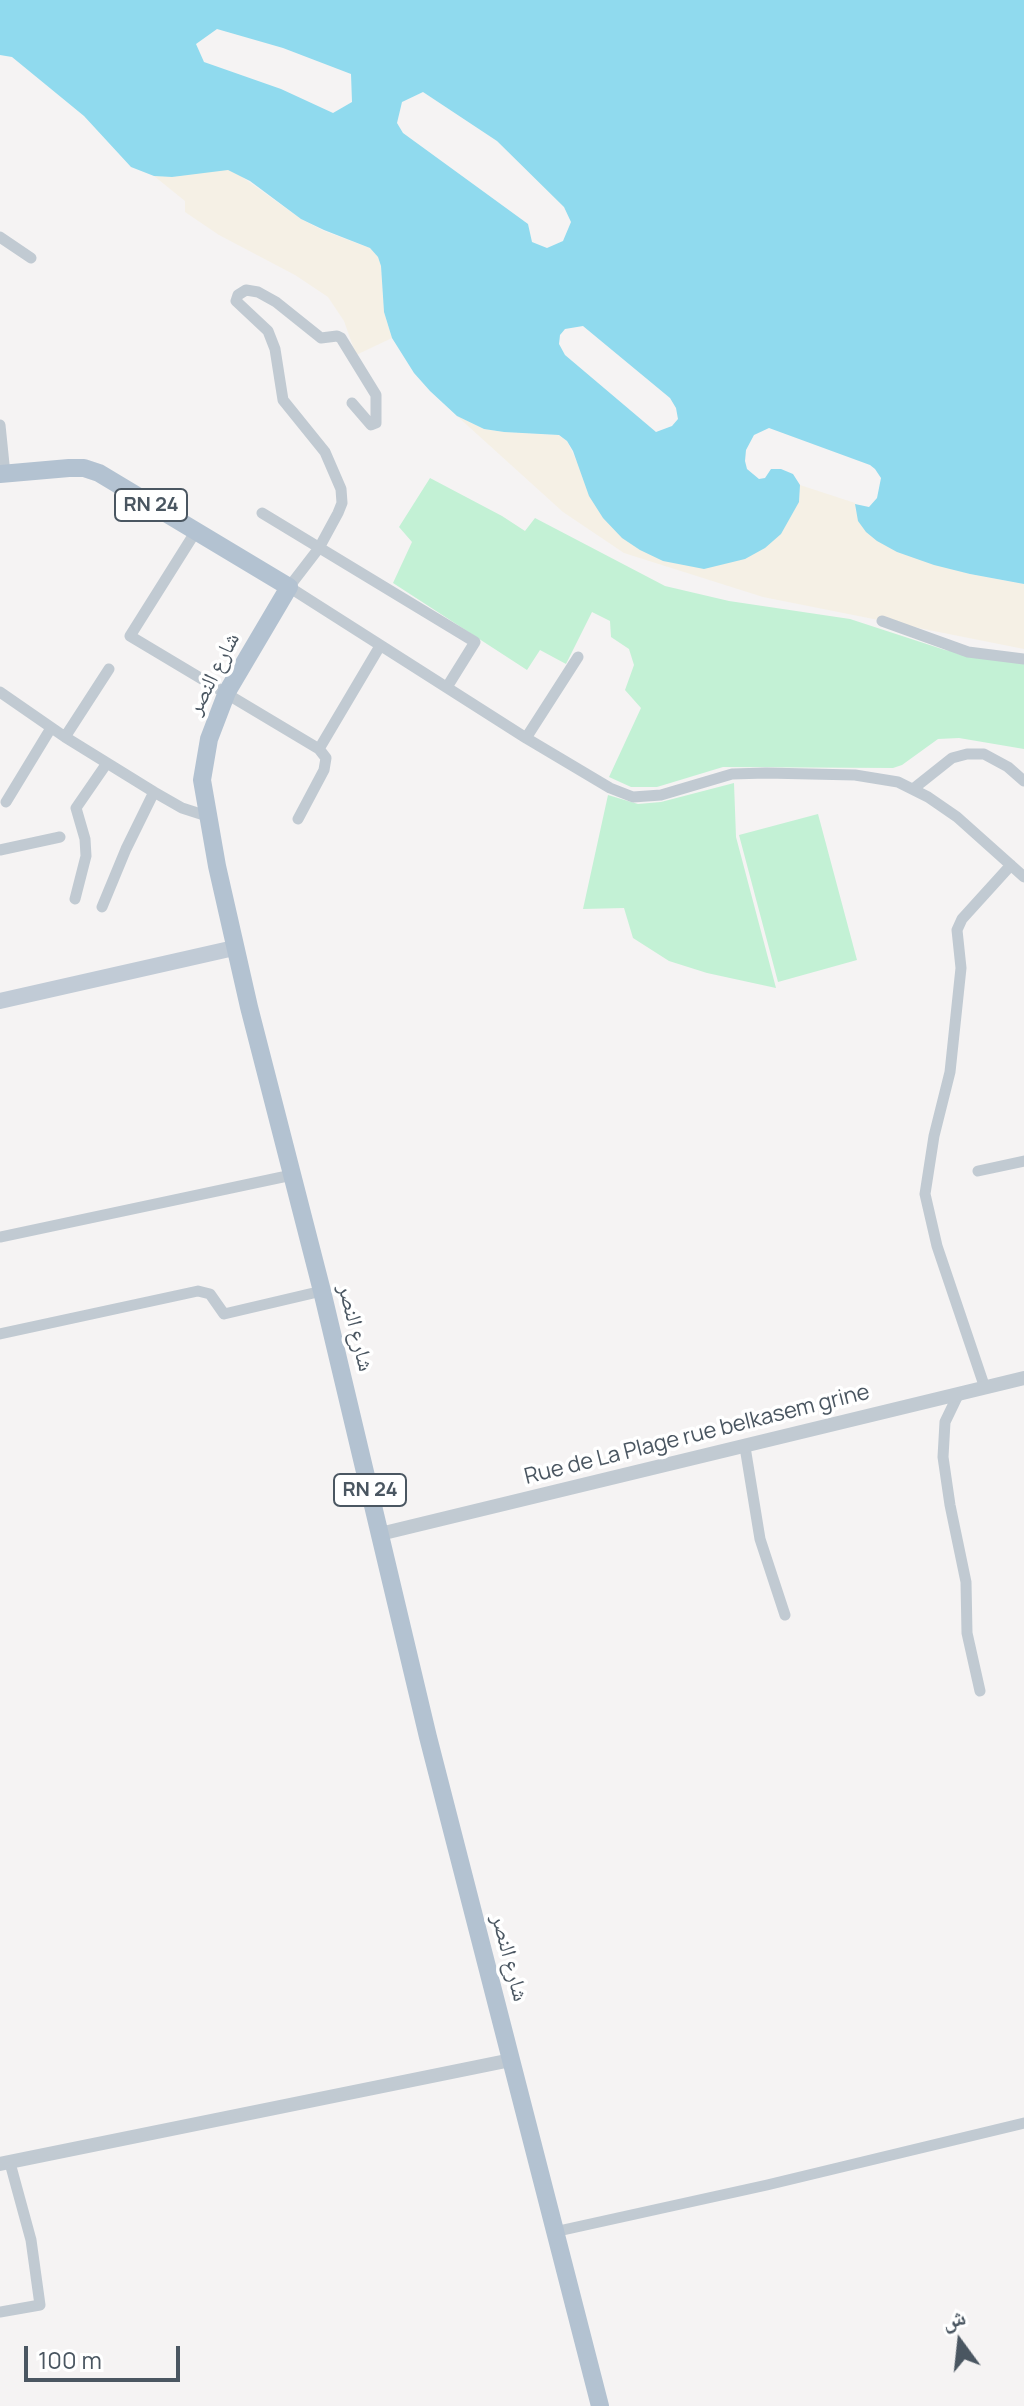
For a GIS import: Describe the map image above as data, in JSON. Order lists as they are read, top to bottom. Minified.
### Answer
{"streets":{"main road":["RN 24","شارع النصر"],"street":["Rue de La Plage rue belkasem grine"]},"crossings":[["RN 24","شارع النصر"],["شارع النصر","Rue de La Plage rue belkasem grine"]],"scale_bar":"100 m","north":"top"}
